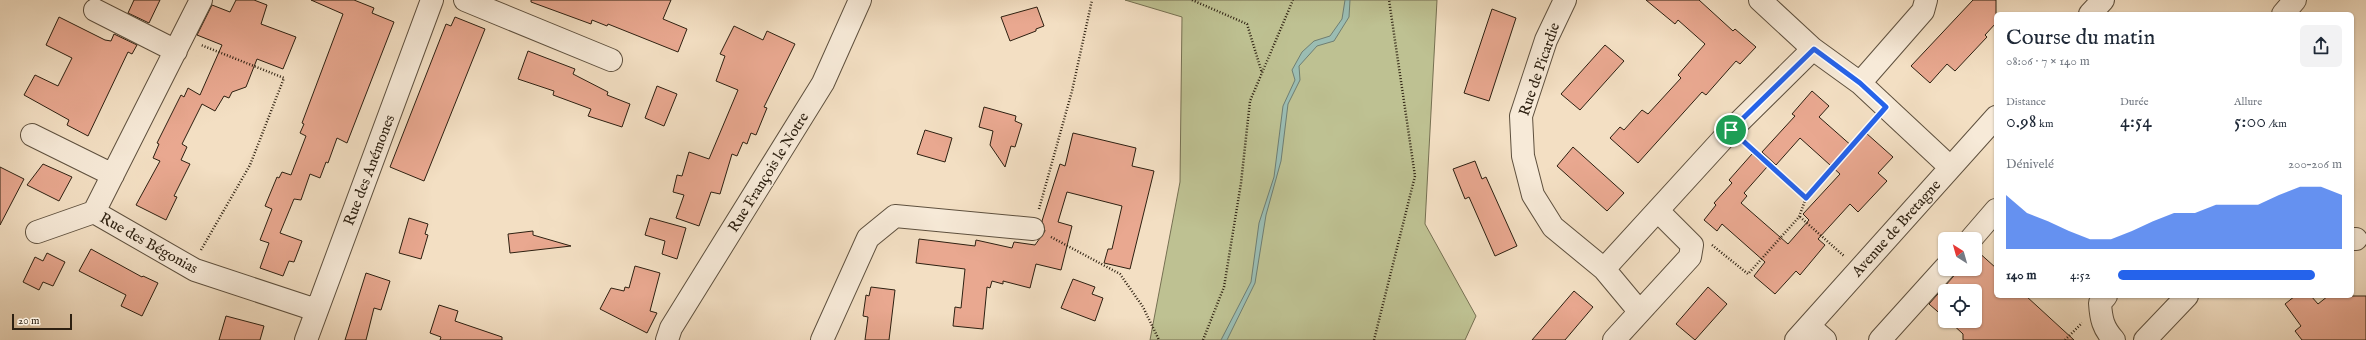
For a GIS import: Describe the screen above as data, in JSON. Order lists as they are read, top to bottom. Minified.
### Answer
{"streets":{"street":["Rue de Picardie","Rue des Anémones","Rue François le Notre","Avenue de Bretagne","Rue des Bégonias"]},"crossings":[["Rue des Anémones","Rue des Bégonias"]],"scale_bar":"20 m","north":"top left","page":{"heading":["Course du matin","08:06 · 7 × 140 m"],"stats":[["Distance","0.98 km"],["Durée","4:54"],["Allure","5:00 /km"]],"chart":["Dénivelé","200–206 m"],"list":[{"name":"140 m","note":"4:52"}],"scale":"20 m"}}
